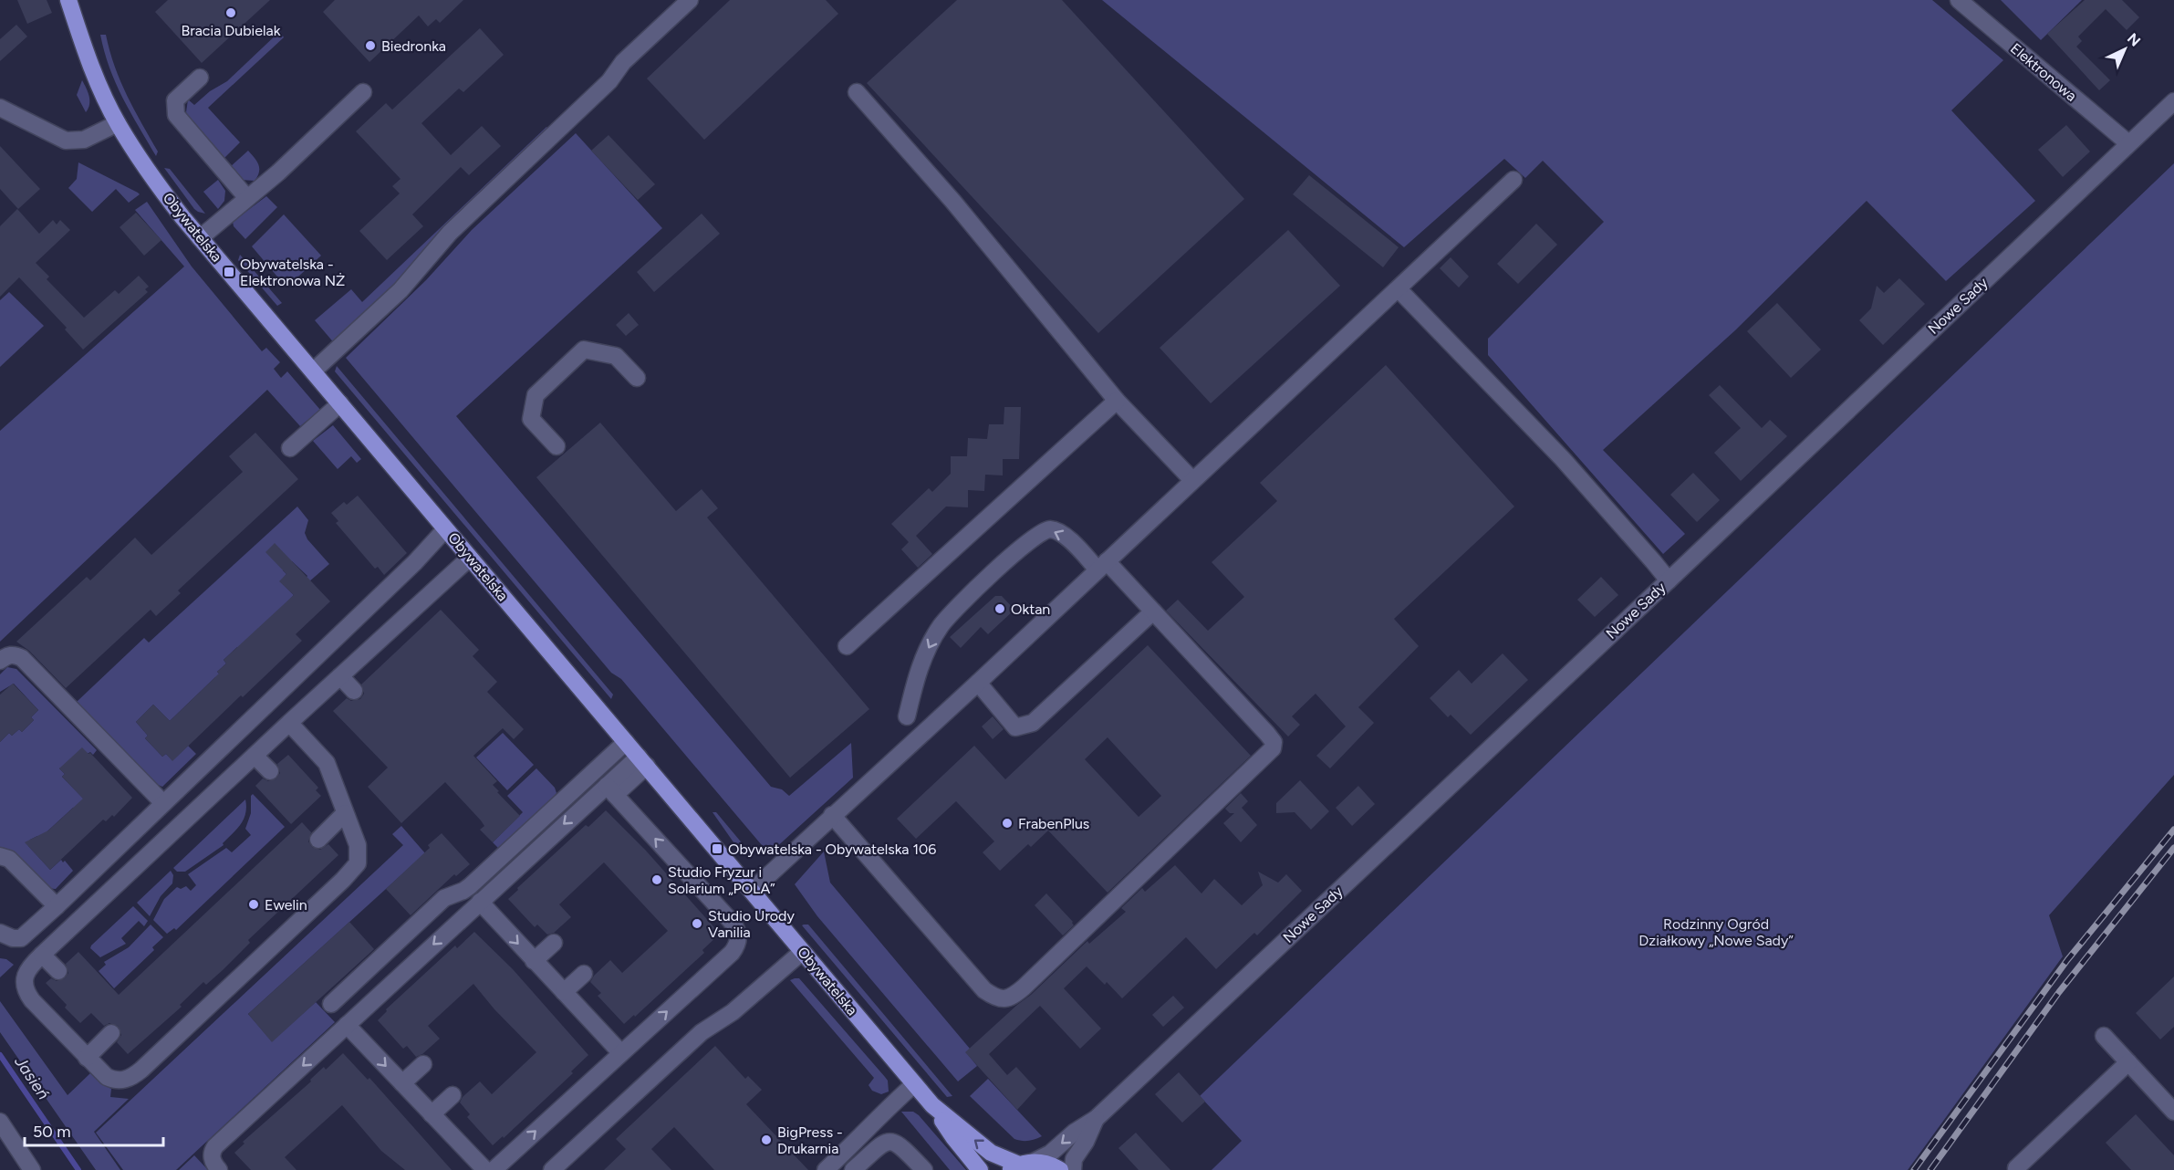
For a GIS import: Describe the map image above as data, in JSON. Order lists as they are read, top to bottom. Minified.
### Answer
{"streets":{"main road":["Obywatelska"],"street":["Elektronowa","Nowe Sady"]},"crossings":[["Elektronowa","Nowe Sady"],["Obywatelska","Nowe Sady"]],"water":["Jasień"],"parks":["Rodzinny Ogród Działkowy „Nowe Sady”"],"places":{"other":["Bracia Dubielak","Biedronka","Oktan","FrabenPlus","Studio Fryzur i Solarium „POLA”","Ewelin","Studio Urody Vanilia","BigPress - Drukarnia"],"transit":["Obywatelska - Elektronowa NŻ","Obywatelska - Obywatelska 106"]},"scale_bar":"50 m","north":"top right"}
